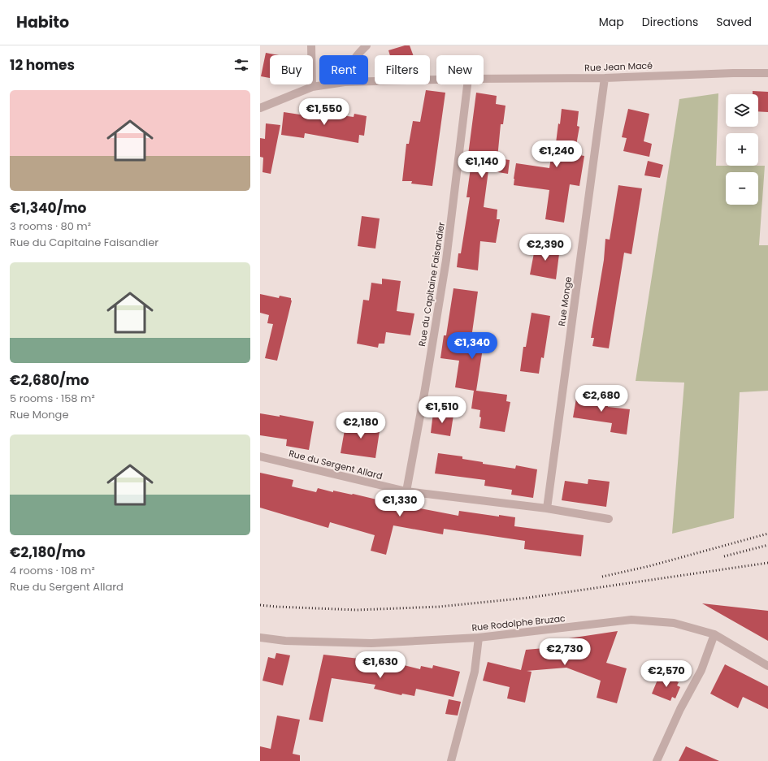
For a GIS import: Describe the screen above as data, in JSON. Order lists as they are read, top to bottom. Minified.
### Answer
{"streets":{"street":["Rue Jean Macé","Rue du Capitaine Faisandier","Rue Monge","Rue du Sergent Allard","Rue Rodolphe Bruzac"]},"crossings":[["Rue Jean Macé","Rue Monge"],["Rue du Capitaine Faisandier","Rue du Sergent Allard"],["Rue Monge","Rue du Sergent Allard"]],"page":{"header":"Habito","nav":["Map","Directions","Saved"],"heading":"12 homes","chip":["Buy","Rent","Filters","New"],"list":[{"name":"€1,340/mo","note":"3 rooms · 80 m² · Rue du Capitaine Faisandier"},{"name":"€2,680/mo","note":"5 rooms · 158 m² · Rue Monge"},{"name":"€2,180/mo","note":"4 rooms · 108 m² · Rue du Sergent Allard"}],"map_buttons":["+","−"],"price":["€1,550","€1,240","€1,140","€2,390","€1,340","€2,680","€1,510","€2,180","€1,330","€2,730","€1,630","€2,570"]}}
